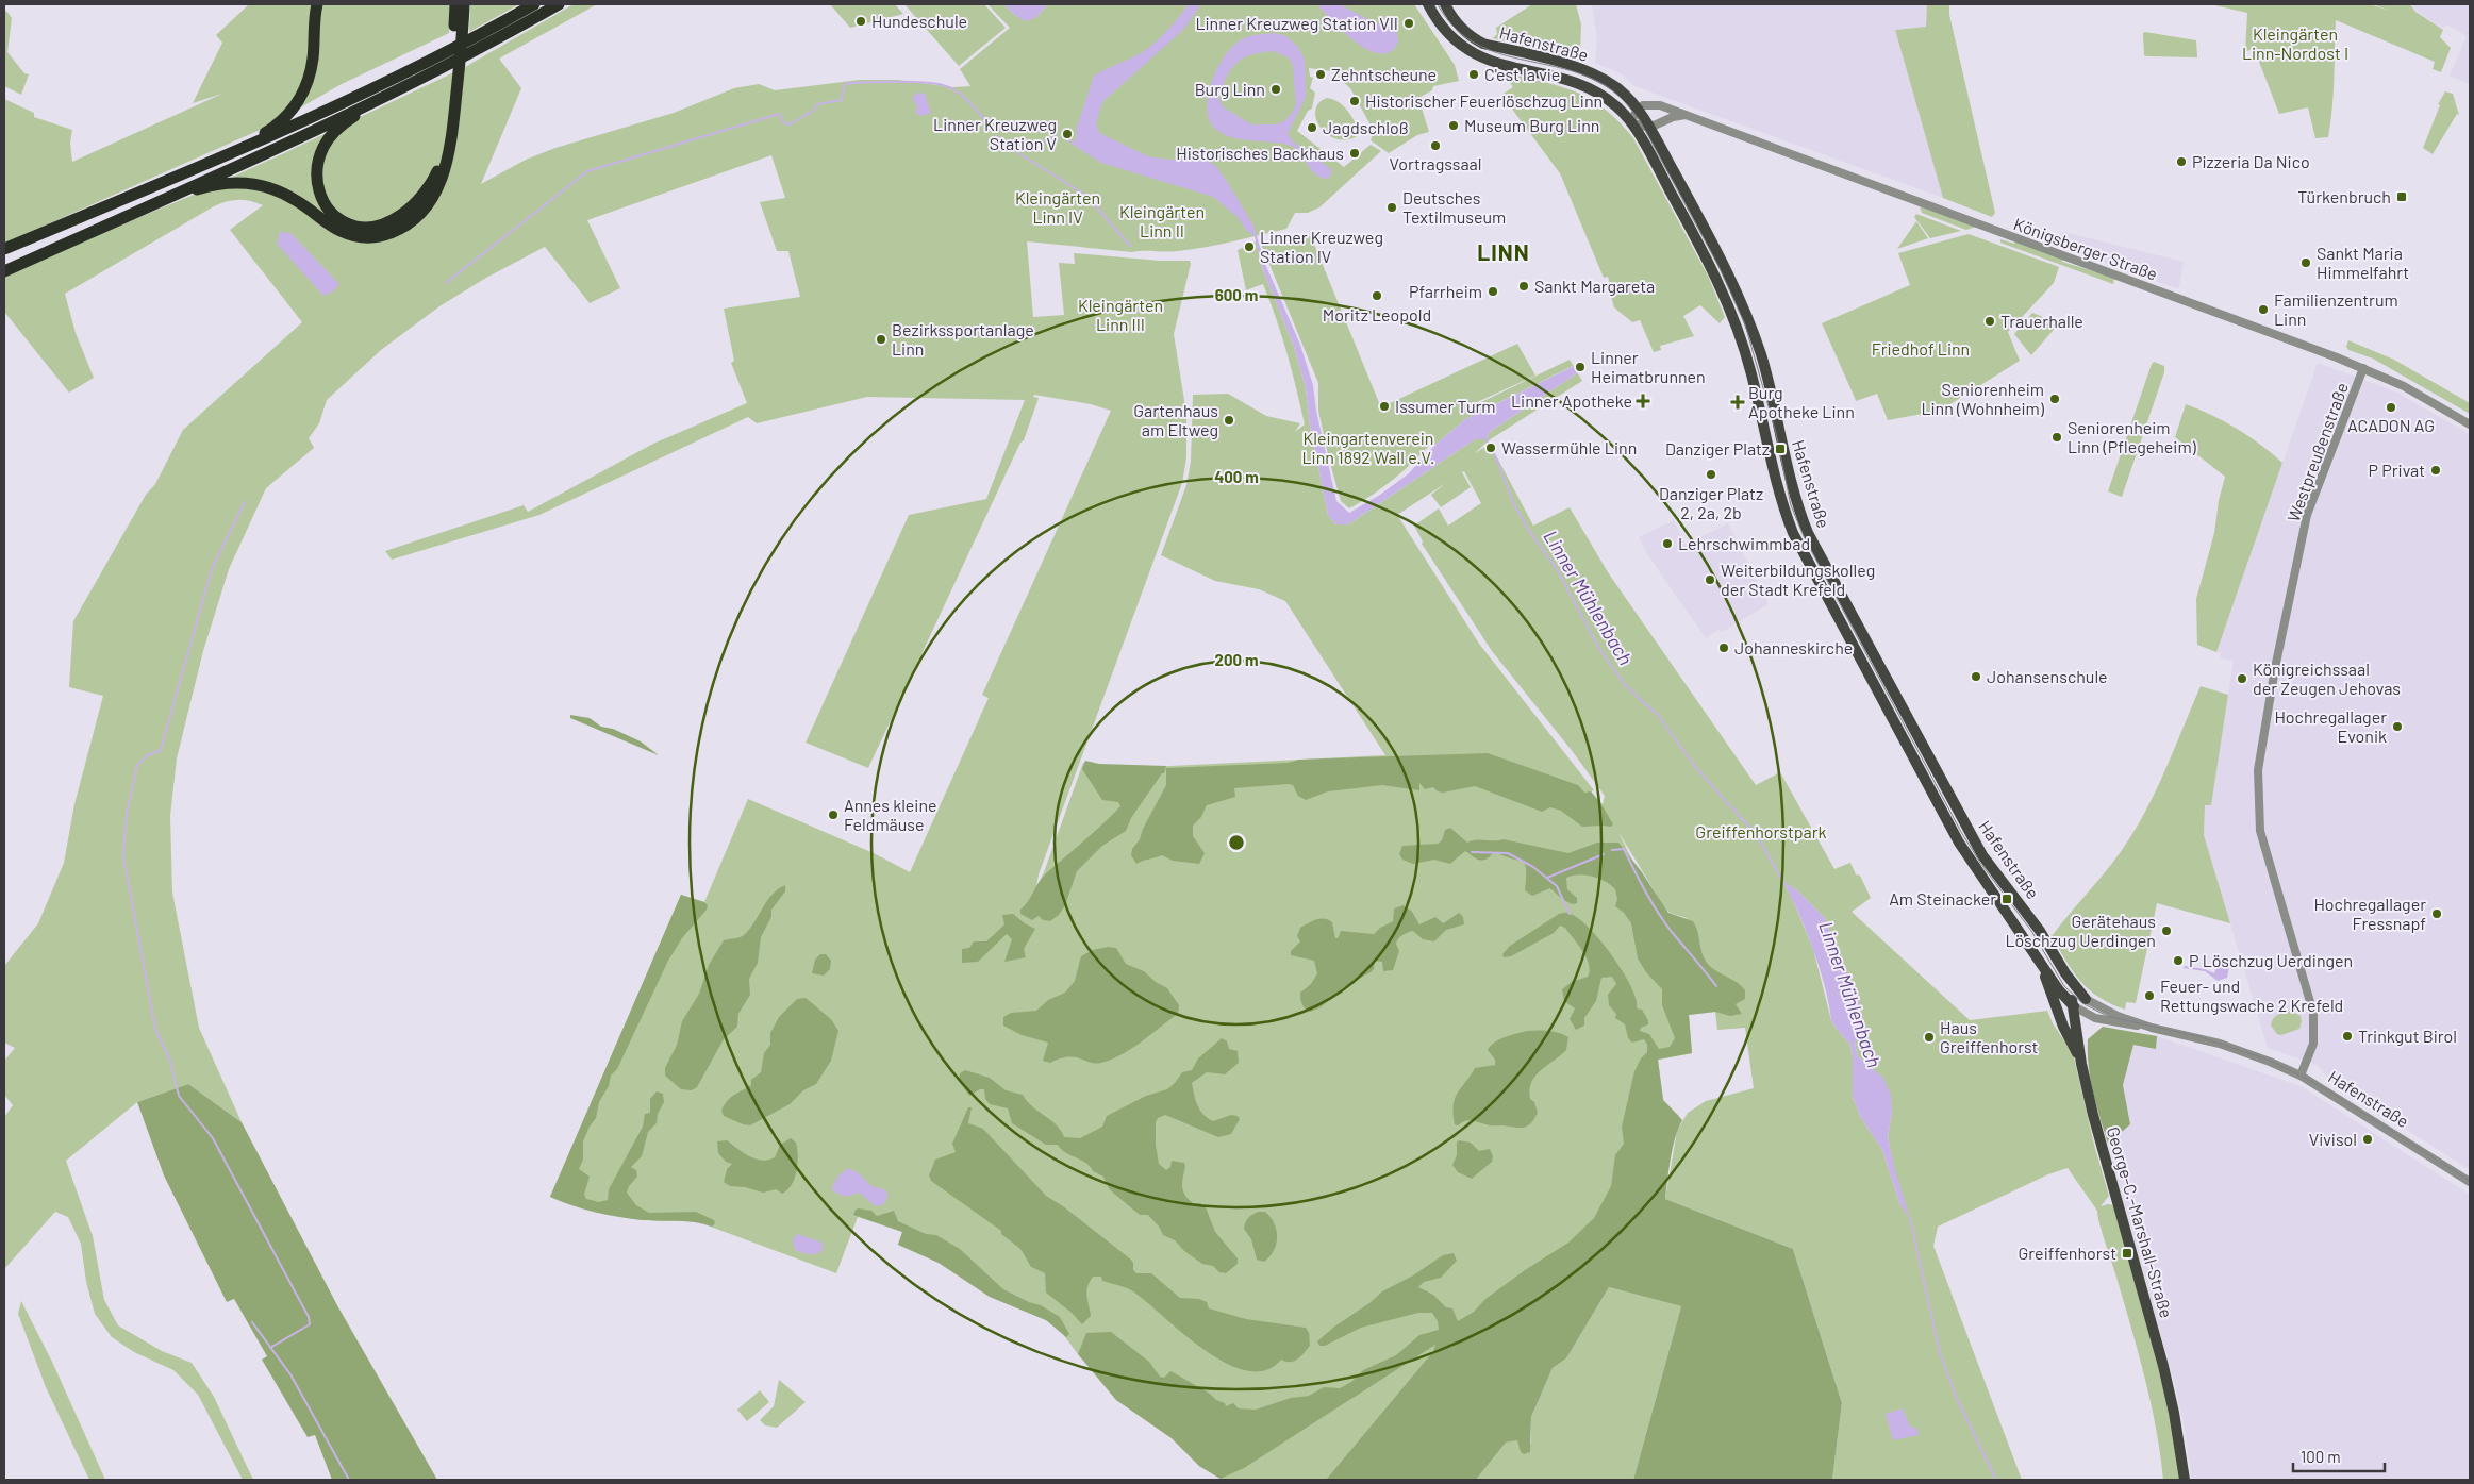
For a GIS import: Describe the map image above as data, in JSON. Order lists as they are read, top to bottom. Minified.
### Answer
{"streets":{"main road":["Hafenstraße","George-C.-Marshall-Straße"],"street":["Königsberger Straße","Westpreußenstraße"]},"crossings":[["Hafenstraße","Königsberger Straße"],["Hafenstraße","Westpreußenstraße"],["Hafenstraße","George-C.-Marshall-Straße"],["Königsberger Straße","Westpreußenstraße"]],"districts":["LINN"],"water":["Linner Mühlenbach"],"parks":["Kleingärten Linn-Nordost I","Kleingärten Linn IV","Kleingärten Linn II","Kleingärten Linn III","Friedhof Linn","Kleingartenverein Linn 1892 Wall e.V.","Greiffenhorstpark"],"places":{"other":["Hundeschule","Linner Kreuzweg Station VII","Zehntscheune","C'est la vie","Burg Linn","Historischer Feuerlöschzug Linn","Museum Burg Linn","Jagdschloß","Linner Kreuzweg Station V","Vortragssaal","Historisches Backhaus","Pizzeria Da Nico","Deutsches Textilmuseum","Linner Kreuzweg Station IV","Sankt Maria Himmelfahrt","Sankt Margareta","Pfarrheim","Moritz Leopold","Familienzentrum Linn","Trauerhalle","Bezirkssportanlage Linn","Linner Heimatbrunnen","Seniorenheim Linn (Wohnheim)","Issumer Turm","ACADON AG","Gartenhaus am Eltweg","Seniorenheim Linn (Pflegeheim)","Wassermühle Linn","P Privat","Danziger Platz 2, 2a, 2b","Lehrschwimmbad","Weiterbildungskolleg der Stadt Krefeld","Johanneskirche","Johansenschule","Königreichssaal der Zeugen Jehovas","Hochregallager Evonik","Annes kleine Feldmäuse","Hochregallager Fressnapf","Gerätehaus Löschzug Uerdingen","P Löschzug Uerdingen","Feuer- und Rettungswache 2 Krefeld","Trinkgut Birol","Haus Greiffenhorst","Vivisol"],"transit":["Türkenbruch","Danziger Platz","Am Steinacker","Greiffenhorst"],"health":["Linner Apotheke","Burg Apotheke Linn"]},"scale_bar":"100 m","rings":["600 m","400 m","200 m"]}
